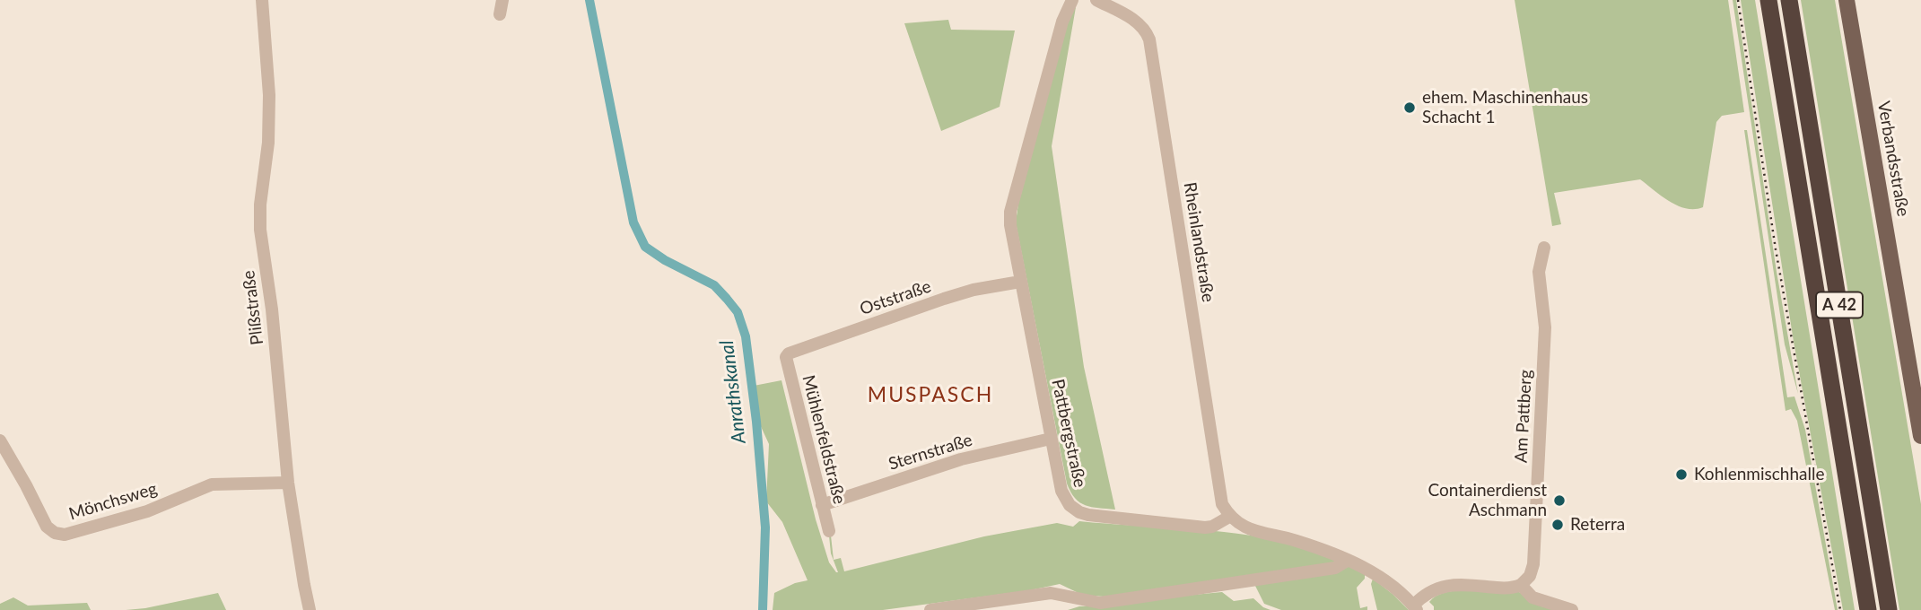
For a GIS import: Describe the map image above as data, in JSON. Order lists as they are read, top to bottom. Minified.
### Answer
{"streets":{"highway":["A 42"],"main road":["Verbandsstraße"],"street":["Rheinlandstraße","Oststraße","Plißstraße","Am Pattberg","Pattbergstraße","Mühlenfeldstraße","Sternstraße","Mönchsweg"]},"crossings":[["Rheinlandstraße","Pattbergstraße"],["Oststraße","Pattbergstraße"],["Oststraße","Mühlenfeldstraße"],["Plißstraße","Mönchsweg"],["Pattbergstraße","Sternstraße"],["Mühlenfeldstraße","Sternstraße"]],"districts":["MUSPASCH"],"water":["Anrathskanal"],"places":["ehem. Maschinenhaus Schacht 1","Kohlenmischhalle","Containerdienst Aschmann","Reterra"]}
